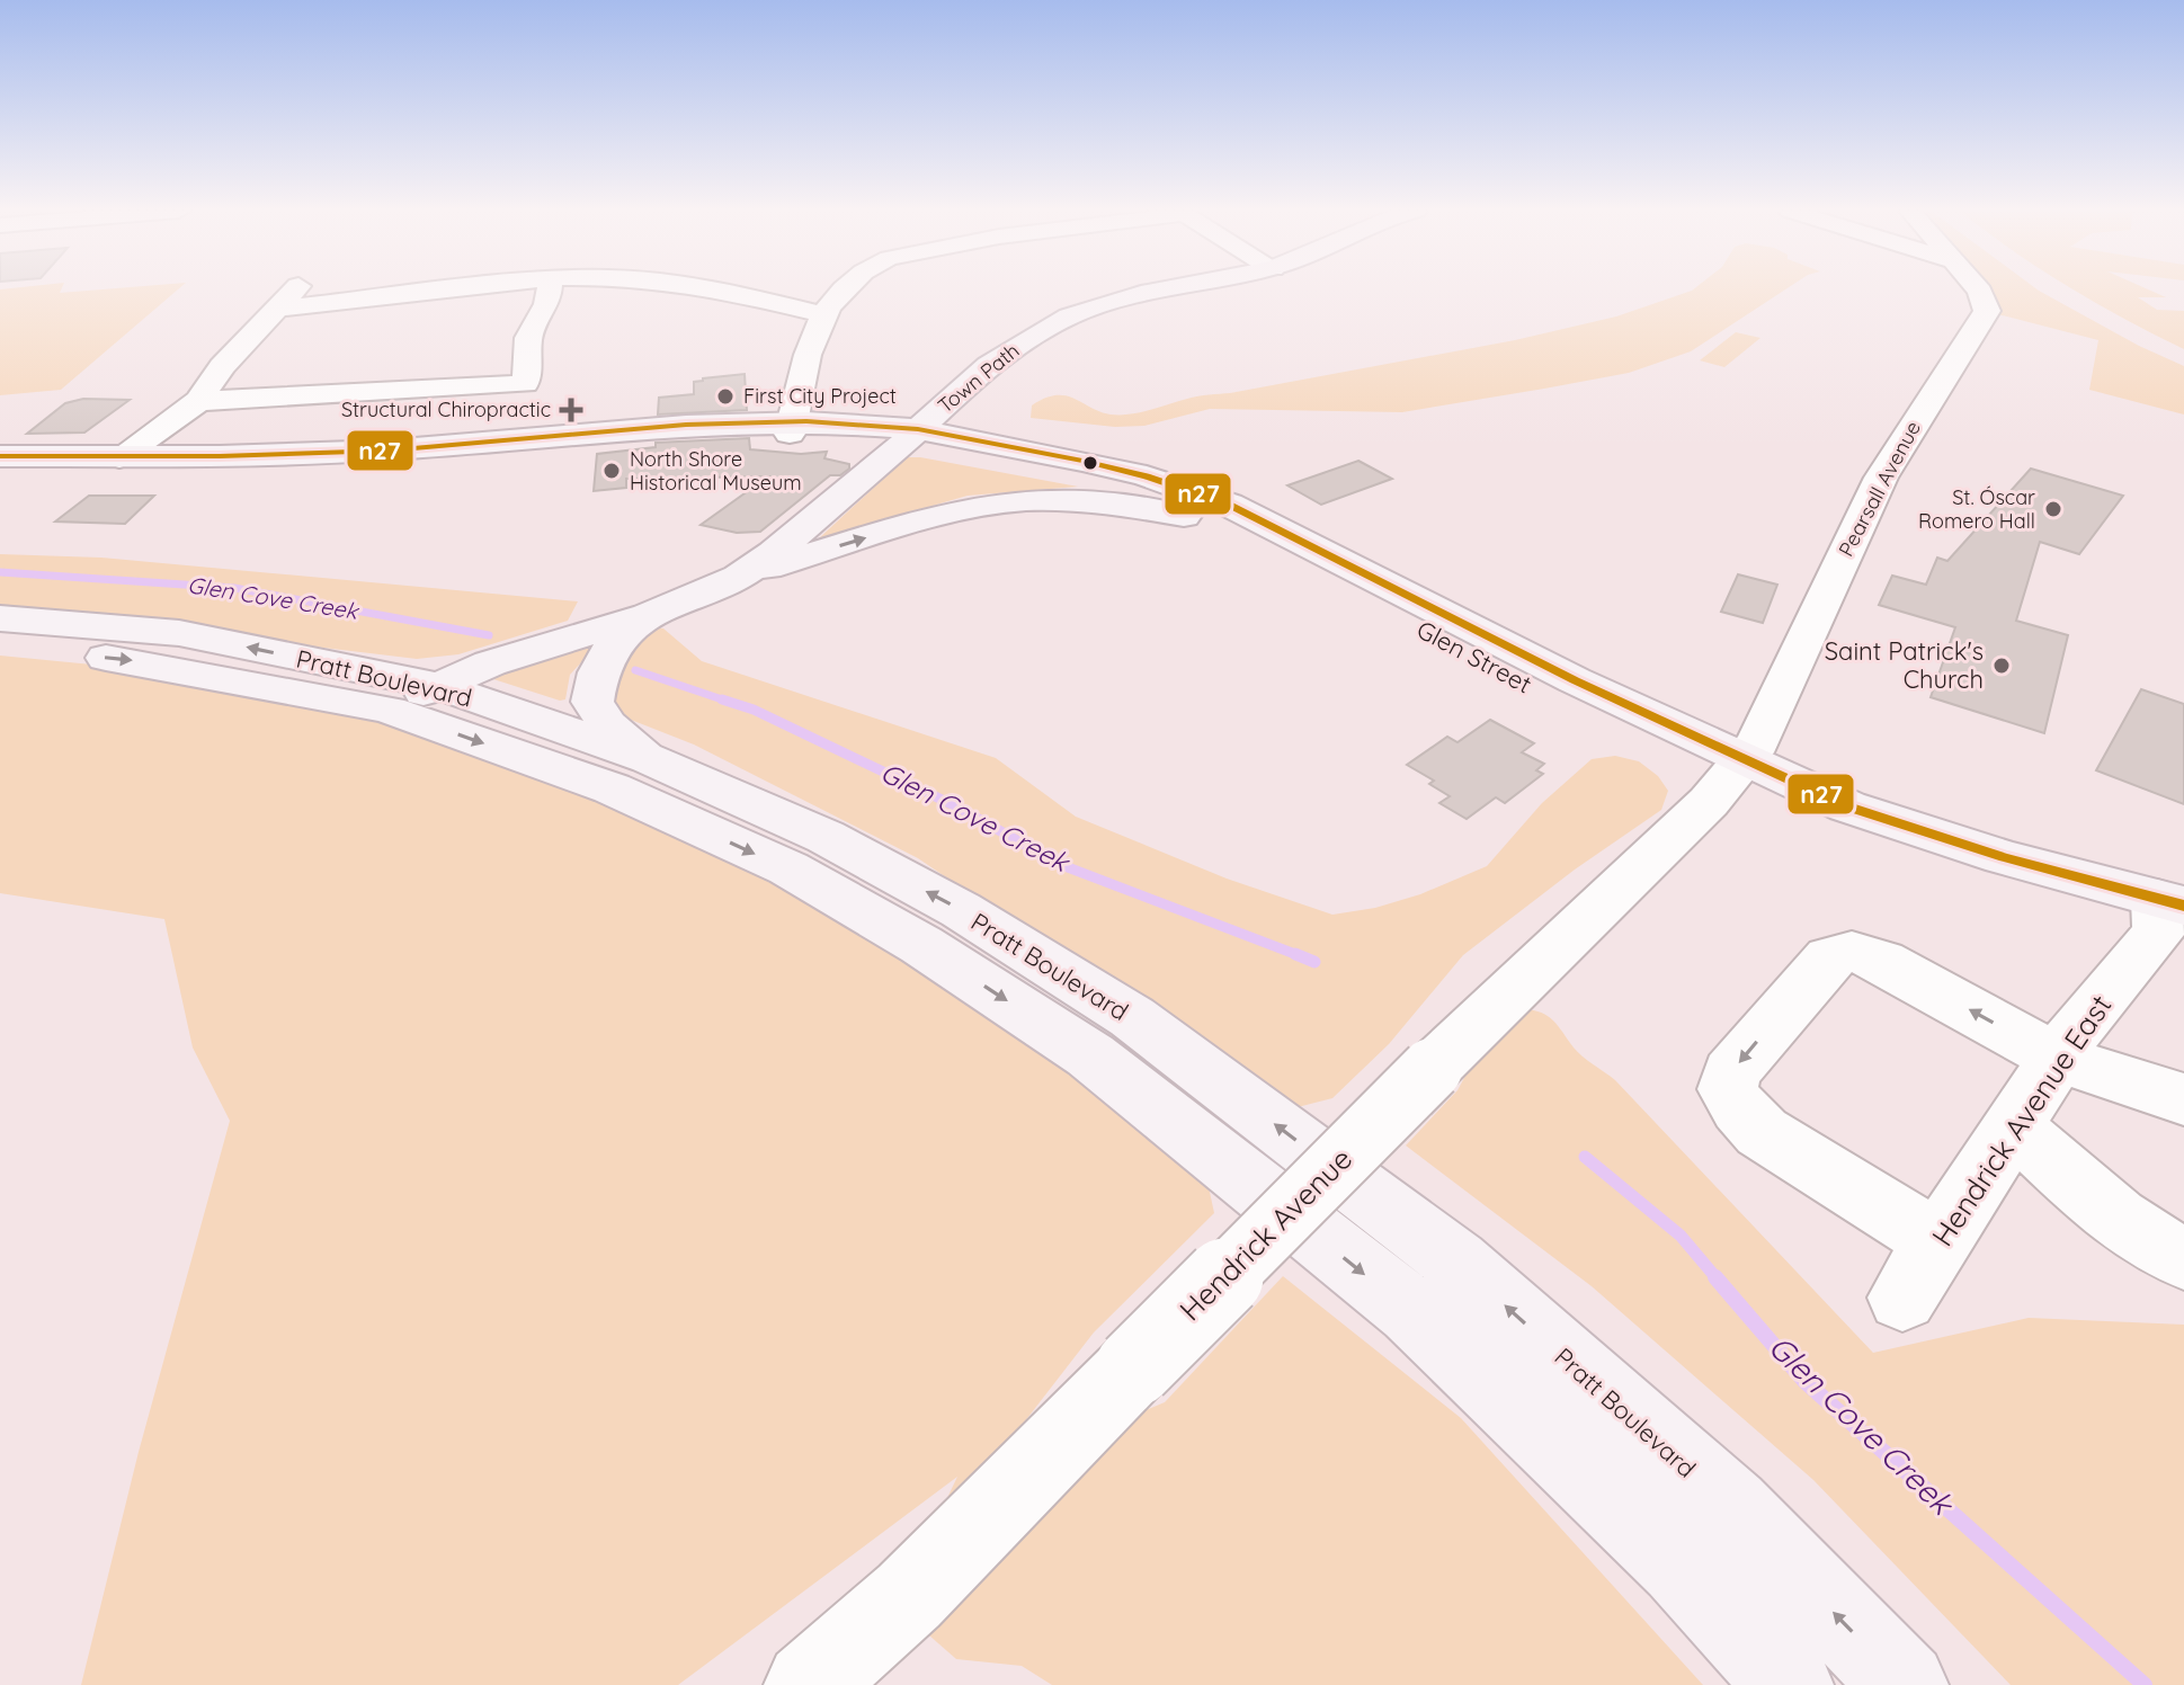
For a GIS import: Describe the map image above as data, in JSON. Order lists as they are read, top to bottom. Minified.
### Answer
{"streets":{"main road":["Town Path","Glen Street","Pratt Boulevard"],"street":["Pearsall Avenue","Hendrick Avenue East","Hendrick Avenue"]},"crossings":[["Town Path","Glen Street"],["Town Path","Pratt Boulevard"],["Pearsall Avenue","Glen Street"],["Pearsall Avenue","Hendrick Avenue"],["Glen Street","Hendrick Avenue East"],["Glen Street","Hendrick Avenue"]],"water":["Glen Cove Creek"],"places":{"other":["First City Project","North Shore Historical Museum","St. Óscar Romero Hall","Saint Patrick's Church"],"health":["Structural Chiropractic"]},"lines":["transit line n27"]}
